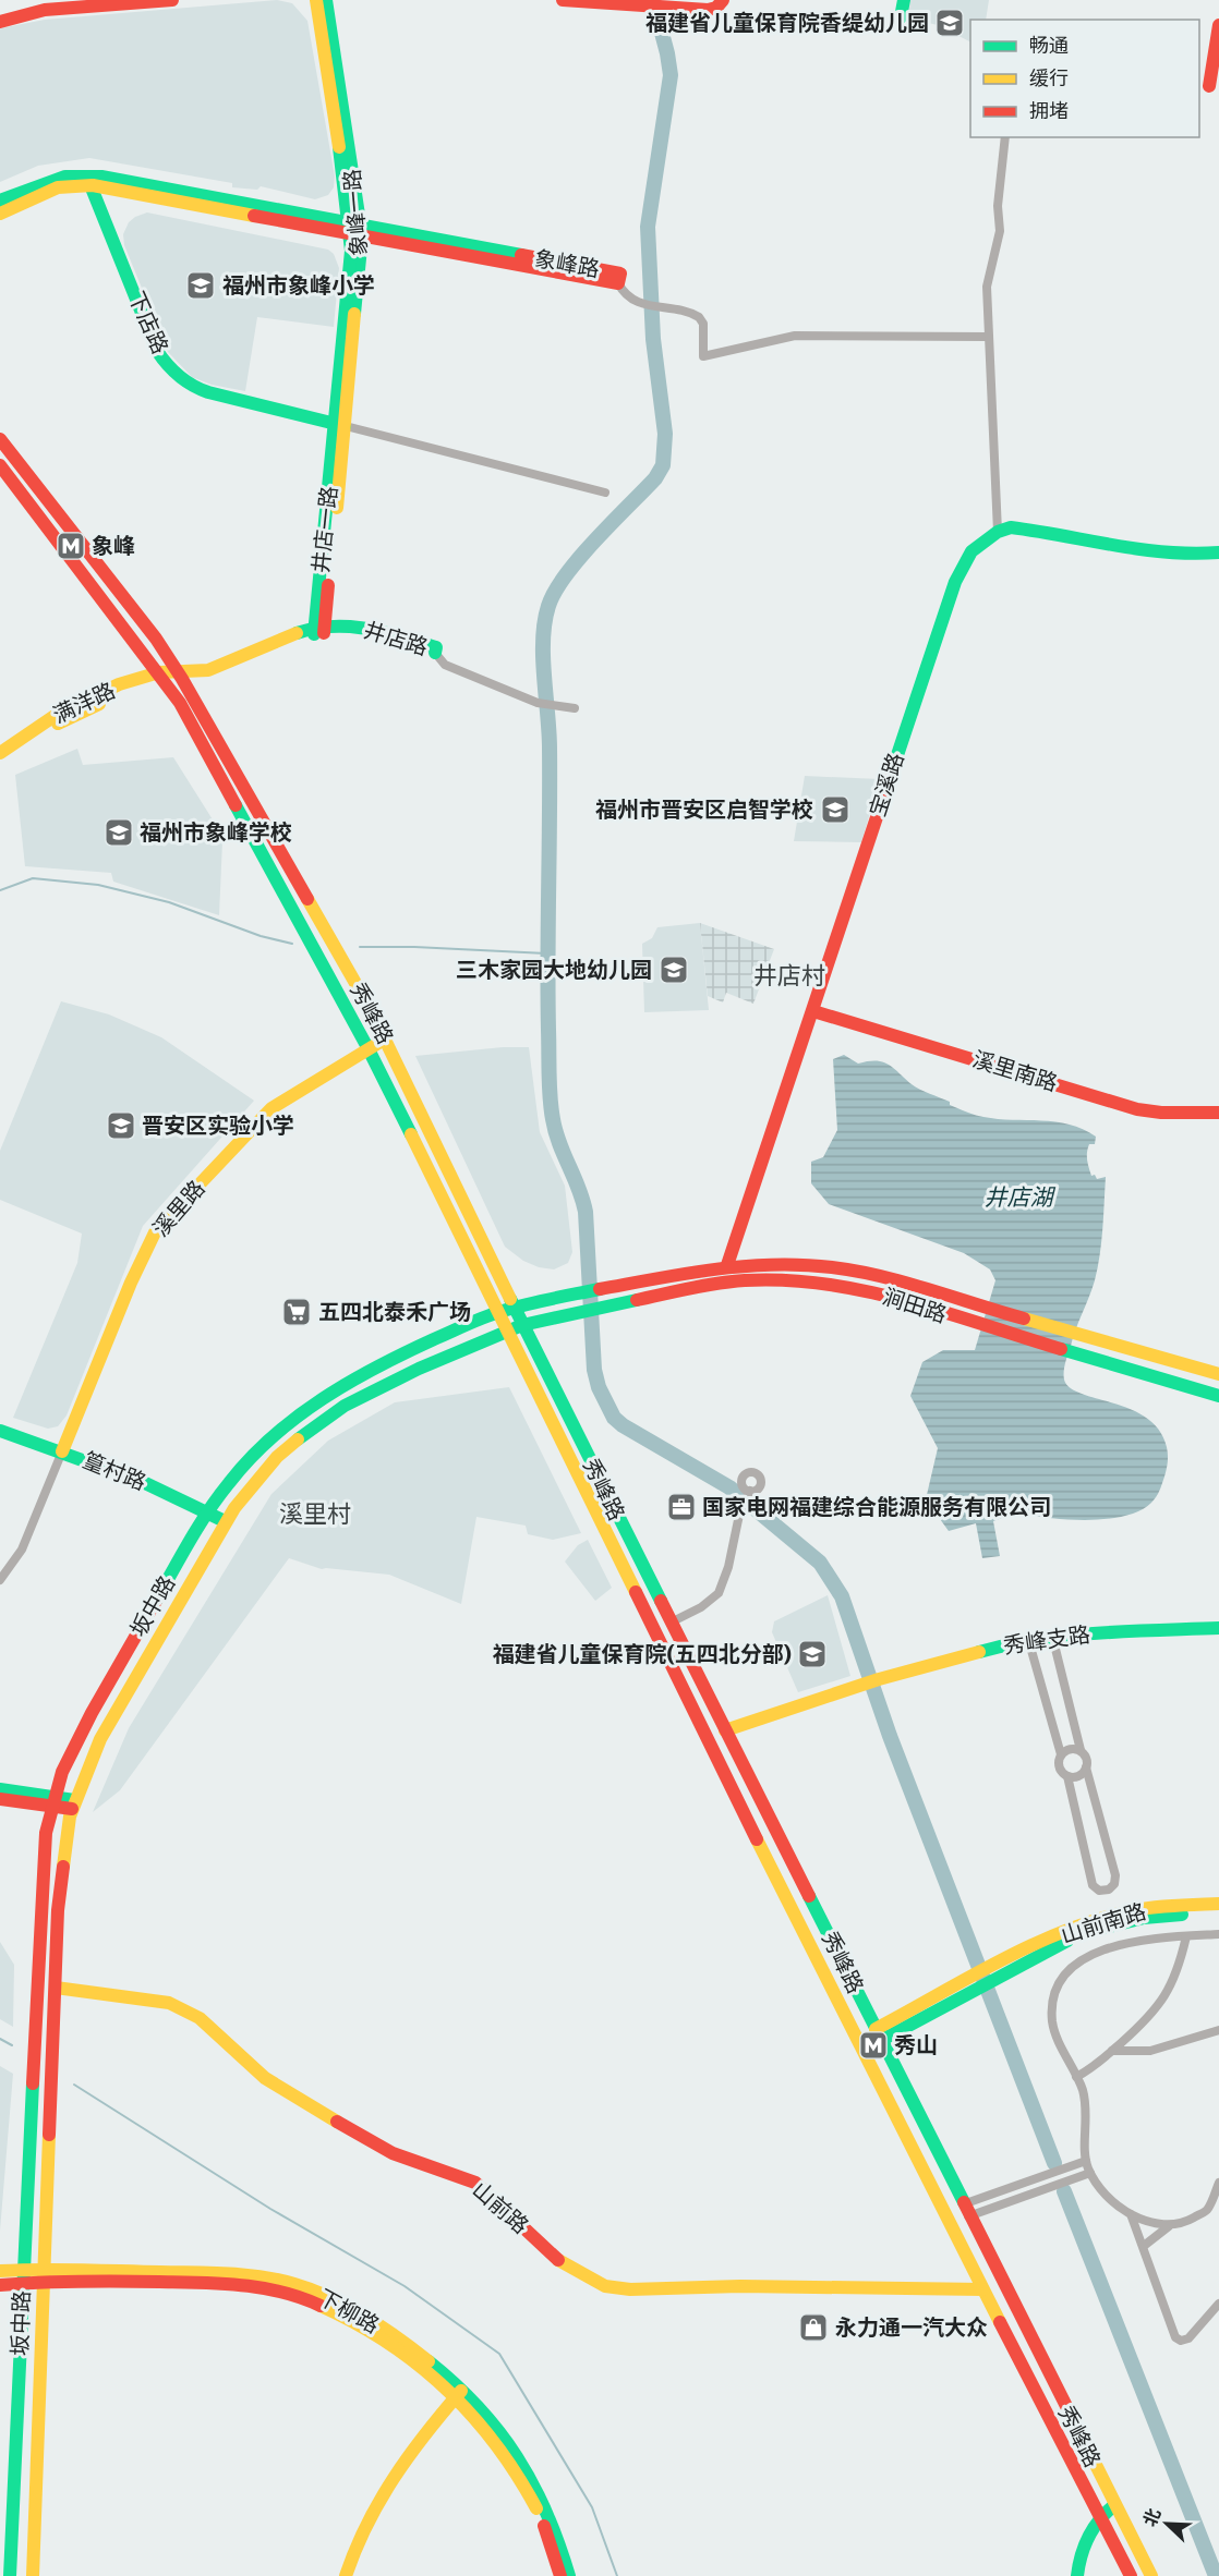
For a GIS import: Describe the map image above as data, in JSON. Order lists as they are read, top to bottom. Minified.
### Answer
{"streets":{"main road":["象峰一路","象峰路","下店路","井店一路","井店路","满洋路","宝溪路","秀峰路","溪里南路","溪里路","涧田路","篁村路","坂中路","秀峰支路","山前南路","山前路","下柳路"]},"crossings":[["象峰一路","象峰路"],["象峰一路","下店路"],["象峰一路","井店一路"],["象峰路","下店路"],["下店路","井店一路"],["井店一路","井店路"],["井店路","满洋路"],["井店路","秀峰路"],["满洋路","秀峰路"],["宝溪路","溪里南路"],["宝溪路","涧田路"],["秀峰路","溪里路"],["秀峰路","涧田路"],["秀峰路","坂中路"],["秀峰路","秀峰支路"],["秀峰路","山前路"],["溪里路","篁村路"],["涧田路","坂中路"],["篁村路","坂中路"],["坂中路","山前路"],["坂中路","下柳路"]],"districts":["井店村","溪里村"],"water":["井店湖"],"places":{"school or university":["福建省儿童保育院香缇幼儿园","福州市象峰小学","福州市晋安区启智学校","福州市象峰学校","三木家园大地幼儿园","晋安区实验小学","福建省儿童保育院(五四北分部)"],"metro station":["象峰","秀山"],"supermarket":["五四北泰禾广场"],"office":["国家电网福建综合能源服务有限公司"],"shop":["永力通一汽大众"]},"legend":["畅通","缓行","拥堵"],"north":"top left"}
